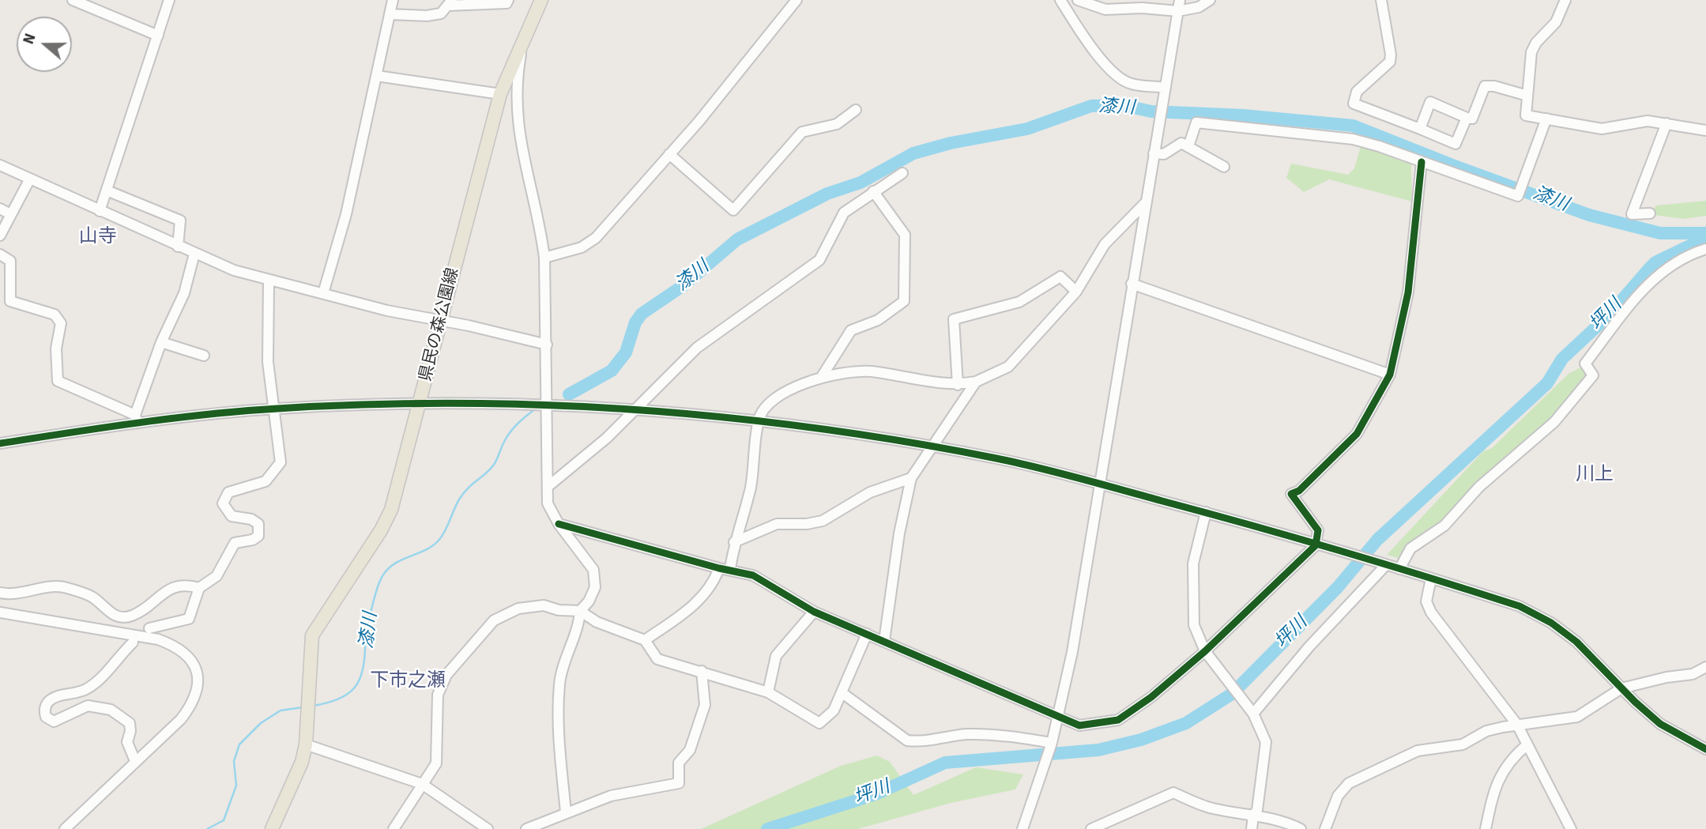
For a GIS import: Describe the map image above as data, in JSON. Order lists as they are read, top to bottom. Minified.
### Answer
{"streets":{"main road":["県民の森公園線"]},"districts":["山寺","川上","下市之瀬"],"water":["漆川","坪川"],"north":"left"}
